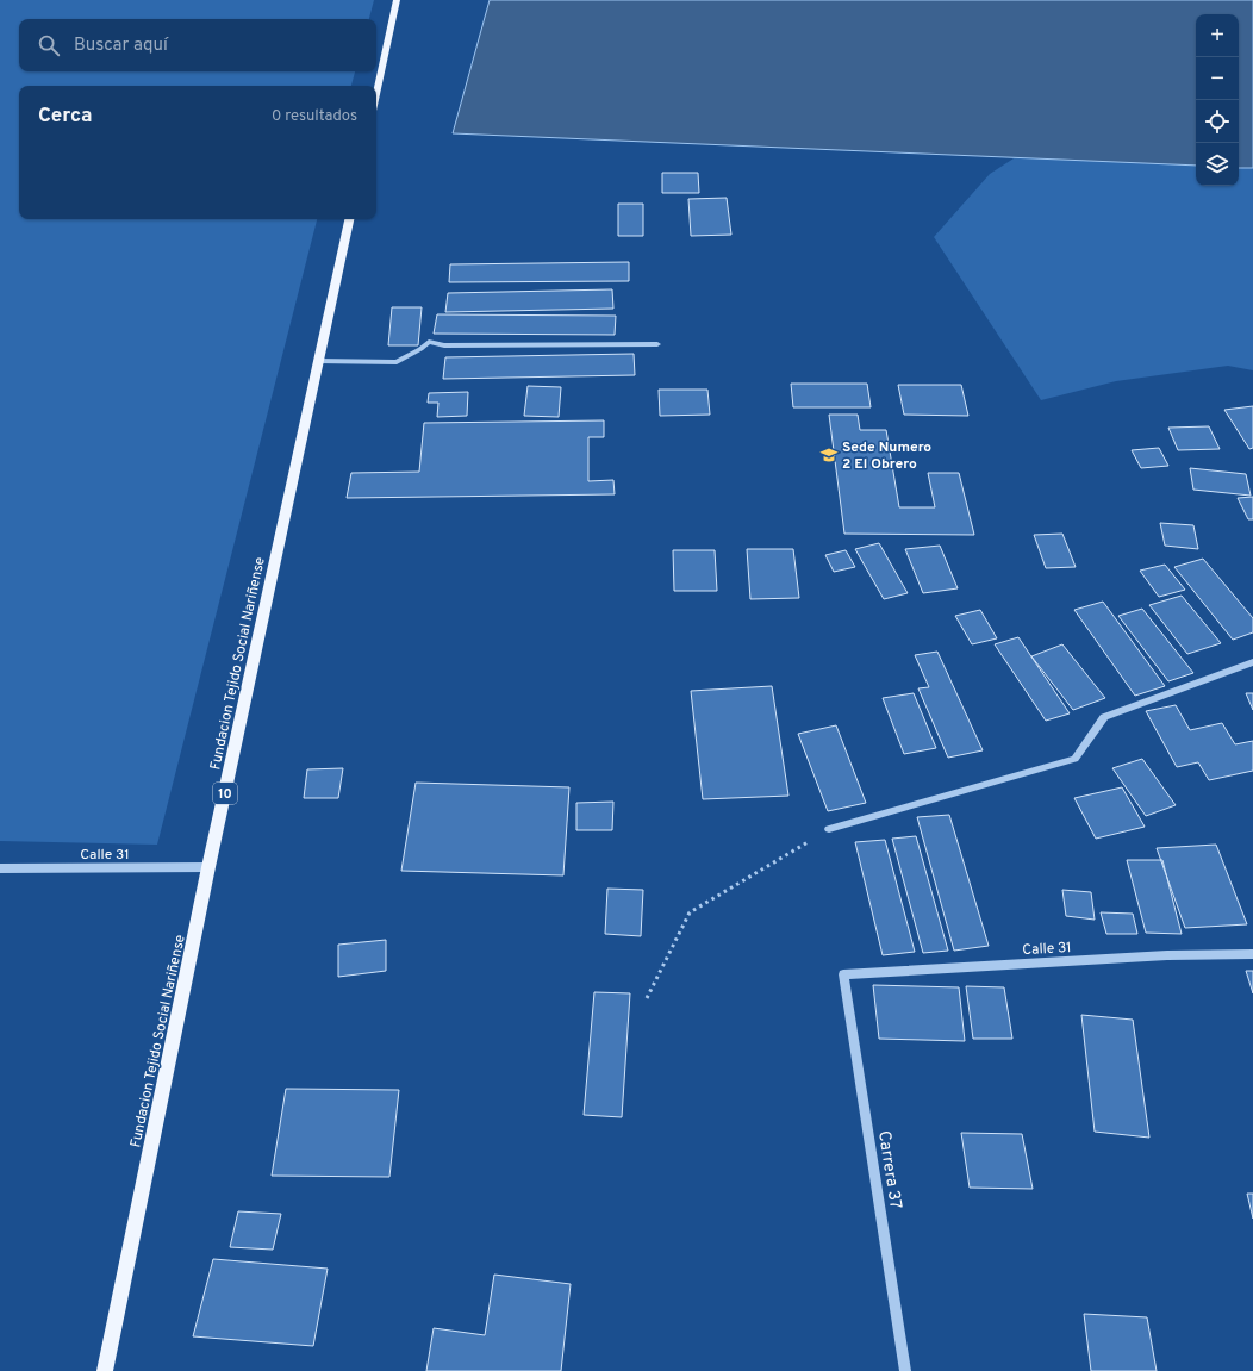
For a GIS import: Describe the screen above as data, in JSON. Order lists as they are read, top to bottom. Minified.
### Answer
{"streets":{"main road":["Fundacion Tejido Social Nariñense","10"],"street":["Calle 31","Carrera 37"]},"crossings":[["Fundacion Tejido Social Nariñense","Calle 31"],["Calle 31","Carrera 37"]],"places":{"school or university":["Sede Numero 2 El Obrero"]},"page":{"map_buttons":["+","−"],"search":"Buscar aquí","heading":["Cerca","0 resultados"]}}
